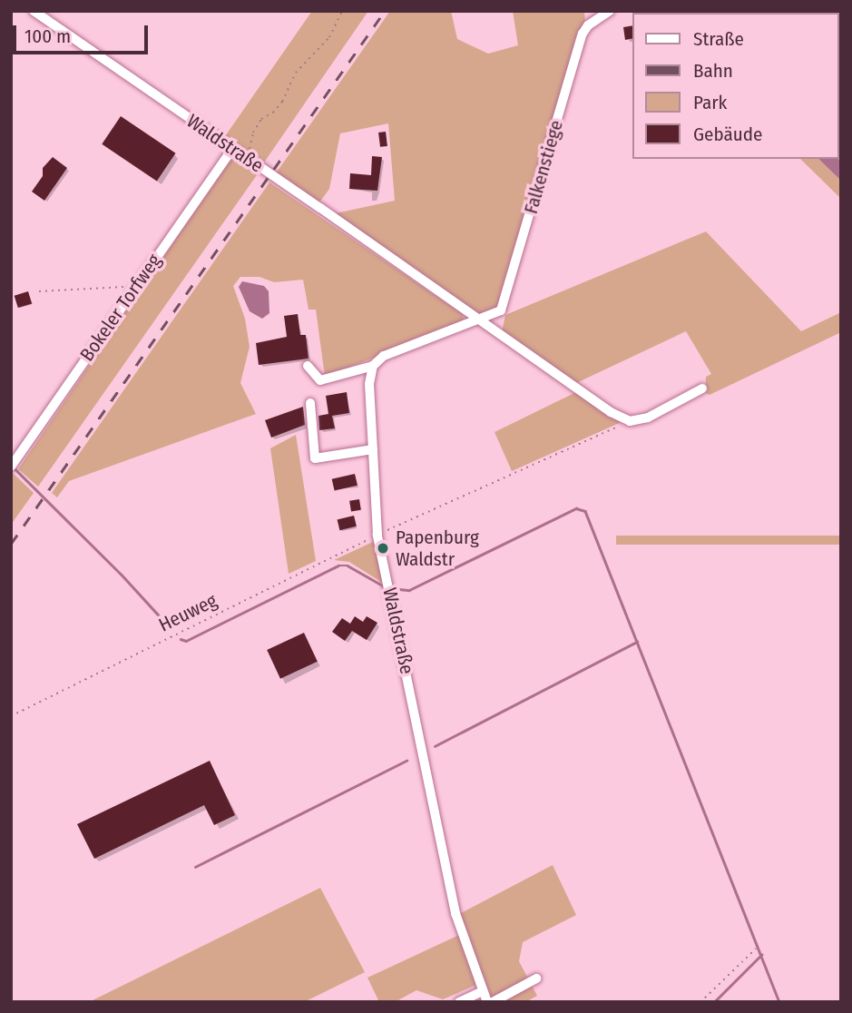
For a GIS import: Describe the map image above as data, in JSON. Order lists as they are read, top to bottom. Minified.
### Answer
{"streets":{"street":["Waldstraße","Falkenstiege","Bokeler Torfweg"],"path":["Heuweg"]},"crossings":[["Waldstraße","Falkenstiege"],["Waldstraße","Bokeler Torfweg"],["Waldstraße","Heuweg"]],"places":["Papenburg Waldstr"],"legend":["Straße","Bahn","Park","Gebäude"],"scale_bar":"100 m"}
